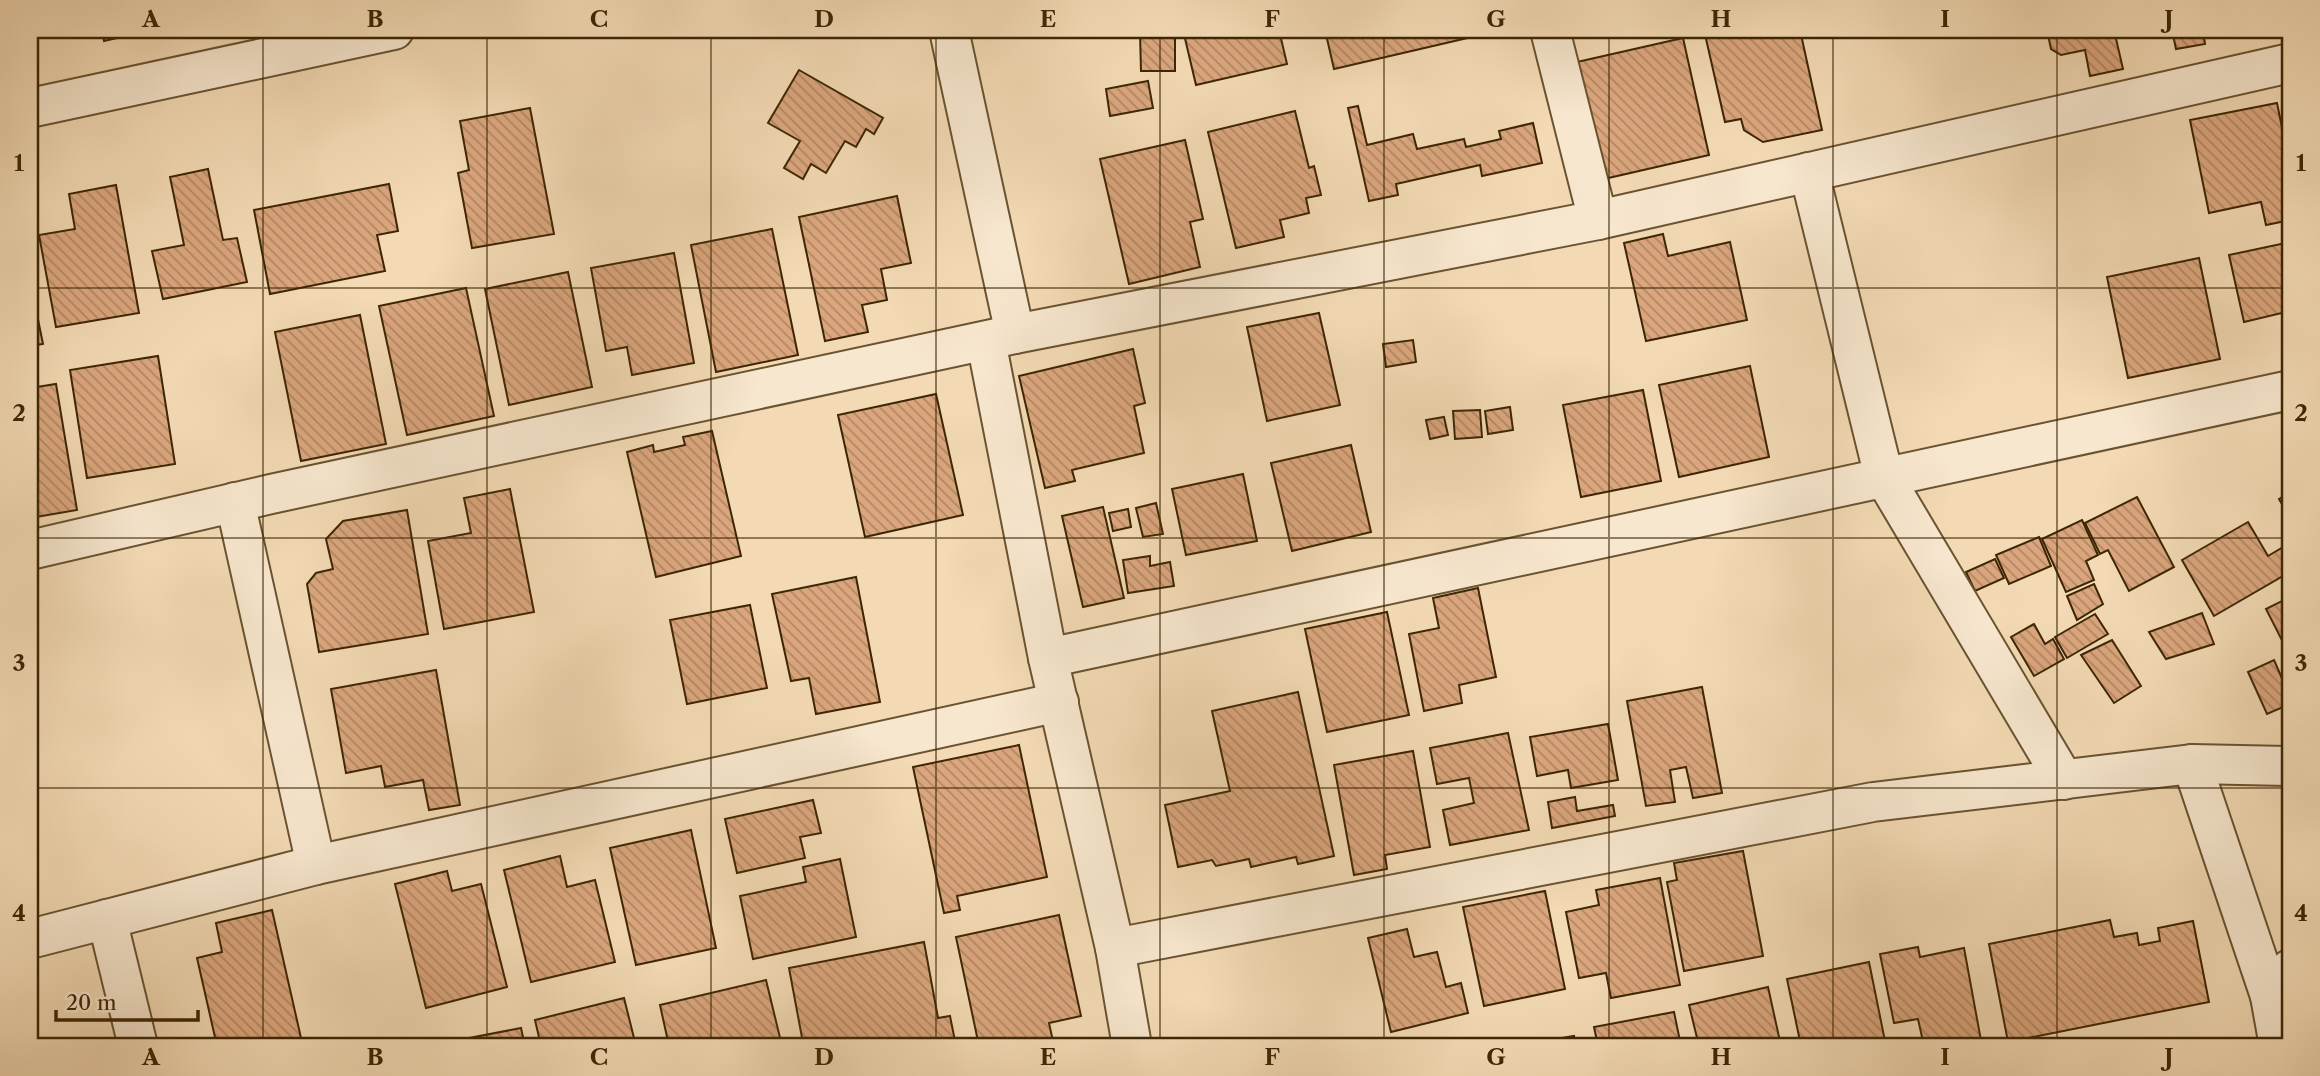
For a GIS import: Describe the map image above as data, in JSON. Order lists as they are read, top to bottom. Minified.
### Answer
{"scale_bar":"20 m","grid":{"columns":["A","B","C","D","E","F","G","H","I","J"],"rows":["1","2","3","4"]}}
